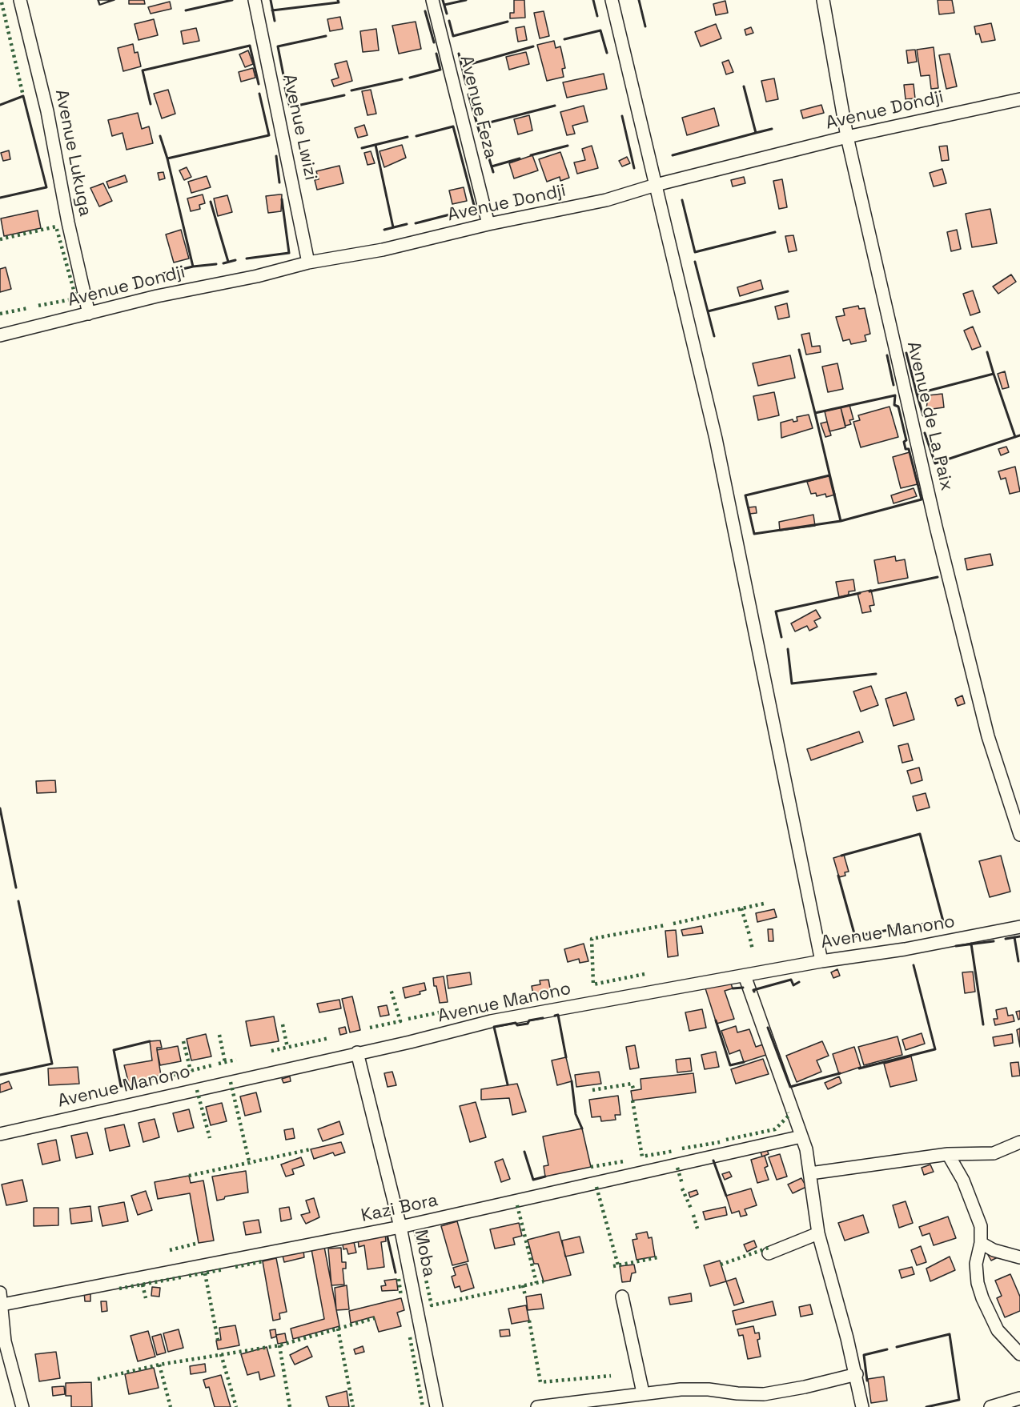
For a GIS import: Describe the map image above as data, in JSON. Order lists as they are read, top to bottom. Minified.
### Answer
{"streets":{"street":["Avenue Feza","Avenue Dondji","Avenue Lwizi","Avenue Lukuga","Avenue de La Paix","Avenue Manono","Kazi Bora","Moba"]},"crossings":[["Avenue Feza","Avenue Dondji"],["Avenue Dondji","Avenue Lwizi"],["Avenue Dondji","Avenue Lukuga"],["Avenue Dondji","Avenue de La Paix"],["Avenue Manono","Moba"],["Kazi Bora","Moba"]]}
